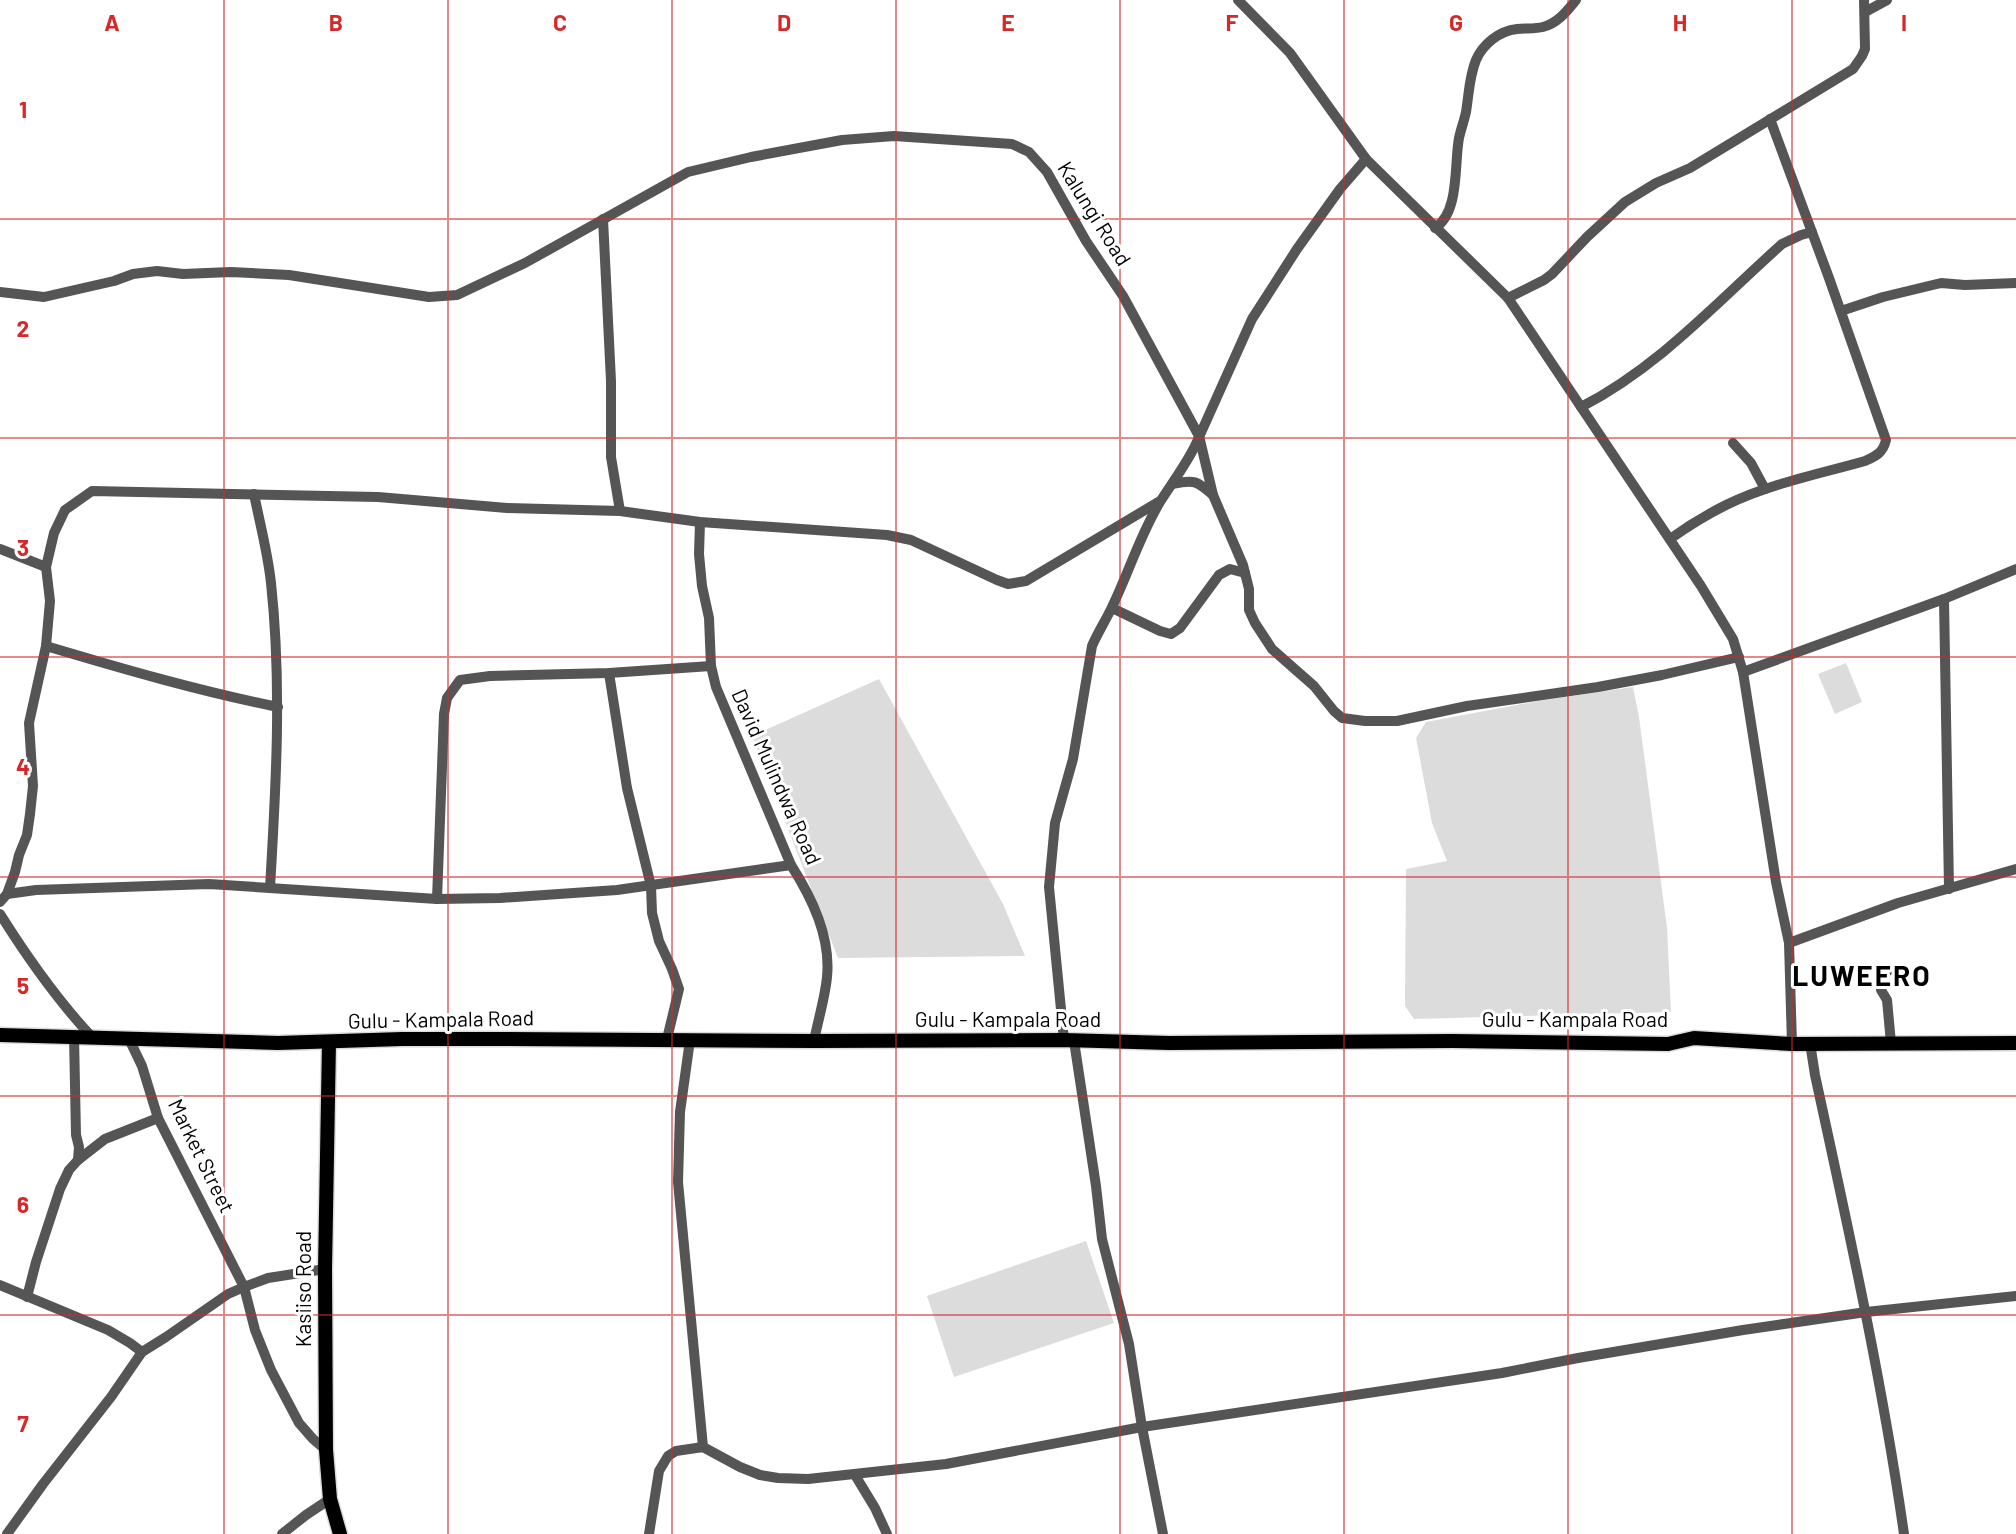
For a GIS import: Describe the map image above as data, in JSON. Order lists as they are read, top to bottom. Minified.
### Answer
{"streets":{"main road":["Gulu - Kampala Road","Kasiiso Road"],"street":["Kalungi Road","David Mulindwa Road","Market Street"]},"crossings":[["David Mulindwa Road","Gulu - Kampala Road"],["Gulu - Kampala Road","Market Street"],["Gulu - Kampala Road","Kasiiso Road"],["Market Street","Kasiiso Road"]],"districts":["LUWEERO"],"grid":{"columns":["A","B","C","D","E","F","G","H","I"],"rows":["1","2","3","4","5","6","7"]}}
